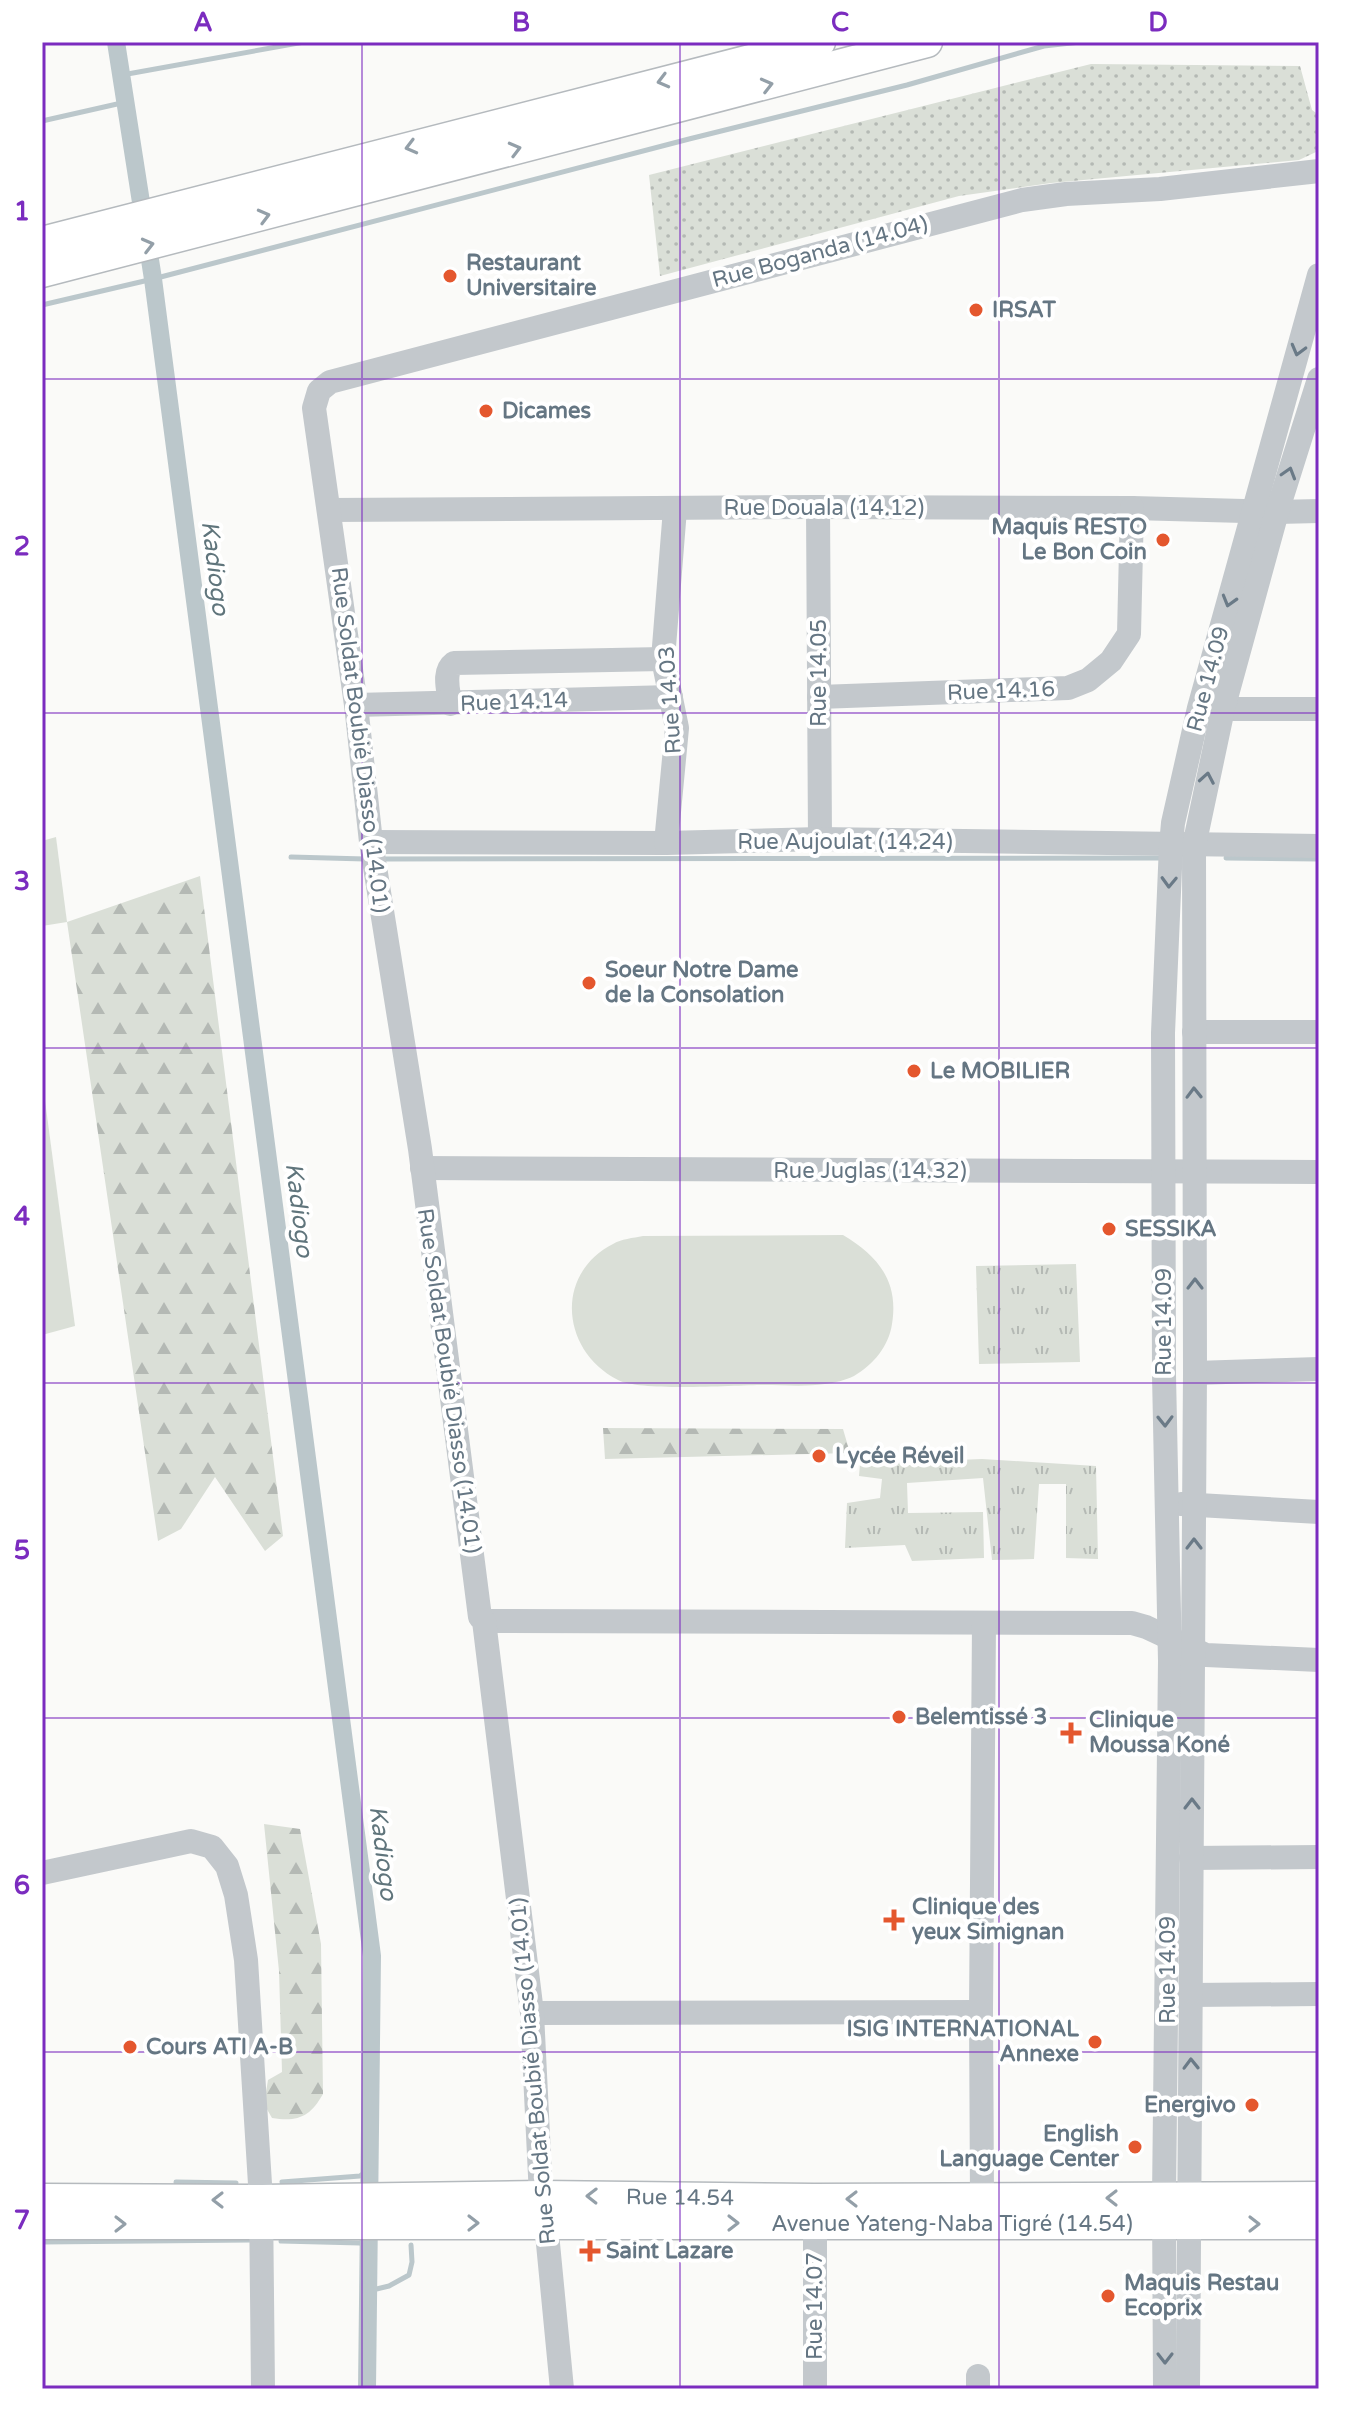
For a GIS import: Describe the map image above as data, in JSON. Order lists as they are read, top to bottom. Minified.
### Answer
{"streets":{"main road":["Rue 14.54","Avenue Yateng-Naba Tigré (14.54)"],"street":["Rue Boganda (14.04)","Rue Douala (14.12)","Rue 14.05","Rue 14.09","Rue 14.16","Rue 14.03","Rue 14.14","Rue Soldat Boubié Diasso (14.01)","Rue Aujoulat (14.24)","Rue Juglas (14.32)","Rue 14.07"]},"crossings":[["Rue Boganda (14.04)","Rue Soldat Boubié Diasso (14.01)"],["Rue Douala (14.12)","Rue 14.05"],["Rue Douala (14.12)","Rue 14.09"],["Rue Douala (14.12)","Rue 14.16"],["Rue Douala (14.12)","Rue 14.03"],["Rue Douala (14.12)","Rue Soldat Boubié Diasso (14.01)"],["Rue 14.05","Rue 14.16"],["Rue 14.05","Rue Aujoulat (14.24)"],["Rue 14.09","Rue Aujoulat (14.24)"],["Rue 14.09","Rue Juglas (14.32)"],["Rue 14.09","Rue 14.54"],["Rue 14.09","Avenue Yateng-Naba Tigré (14.54)"],["Rue 14.03","Rue 14.14"],["Rue 14.03","Rue Aujoulat (14.24)"],["Rue 14.14","Rue Soldat Boubié Diasso (14.01)"],["Rue Soldat Boubié Diasso (14.01)","Rue Aujoulat (14.24)"],["Rue Soldat Boubié Diasso (14.01)","Rue Juglas (14.32)"],["Rue Soldat Boubié Diasso (14.01)","Rue 14.54"],["Rue Soldat Boubié Diasso (14.01)","Avenue Yateng-Naba Tigré (14.54)"],["Rue 14.54","Avenue Yateng-Naba Tigré (14.54)"],["Avenue Yateng-Naba Tigré (14.54)","Rue 14.07"]],"one_way":["Avenue Yateng-Naba Tigré (14.54)"],"water":["Kadiogo"],"places":{"other":["Restaurant Universitaire","IRSAT","Dicames","Maquis RESTO Le Bon Coin","Soeur Notre Dame de la Consolation","Le MOBILIER","SESSIKA","Lycée Réveil","Belemtissé 3","ISIG INTERNATIONAL Annexe","Cours ATI A-B","Energivo","English Language Center","Maquis Restau Ecoprix"],"health":["Clinique Moussa Koné","Clinique des yeux Simignan","Saint Lazare"]},"grid":{"columns":["A","B","C","D"],"rows":["1","2","3","4","5","6","7"]}}
